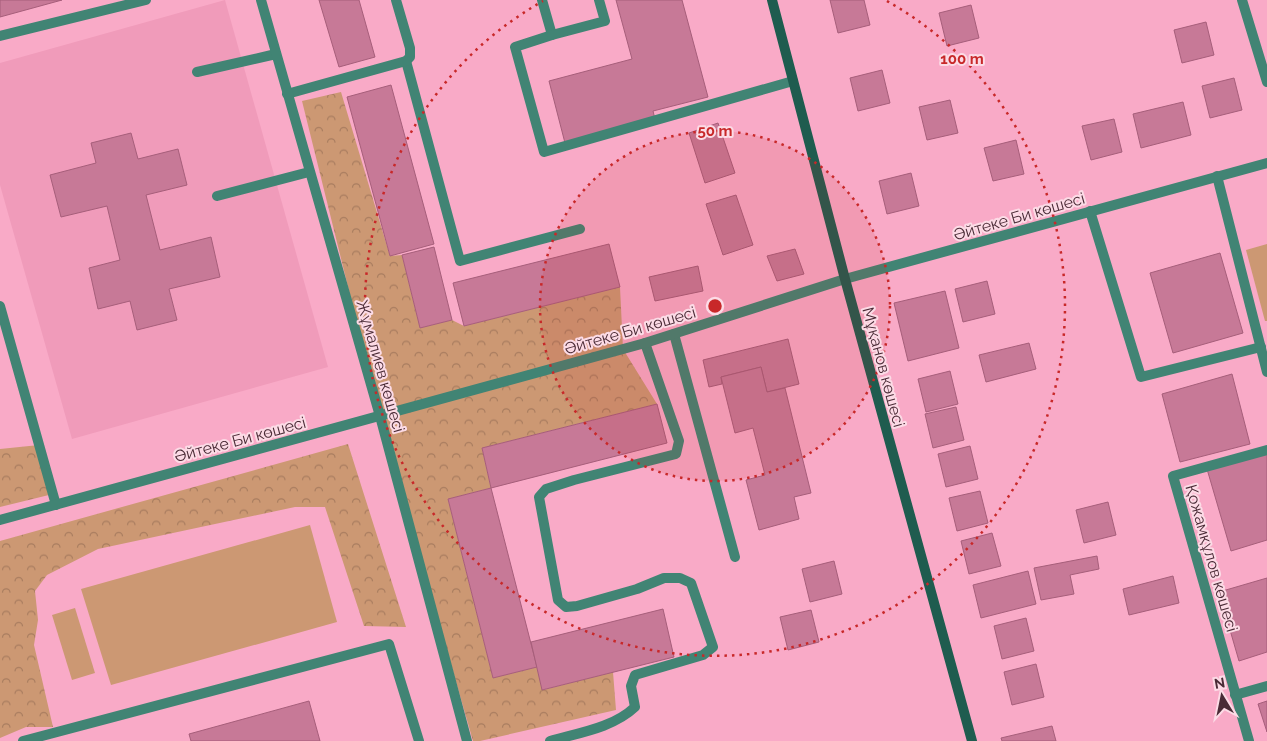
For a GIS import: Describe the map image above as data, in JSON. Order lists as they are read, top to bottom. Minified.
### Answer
{"streets":{"main road":["Мұқанов көшесі"],"street":["Әйтеке Би көшесі","Жұмалиев көшесі","Қожамқұлов көшесі"]},"crossings":[["Әйтеке Би көшесі","Жұмалиев көшесі"],["Әйтеке Би көшесі","Мұқанов көшесі"]],"north":"top","rings":["100 m","50 m"]}
